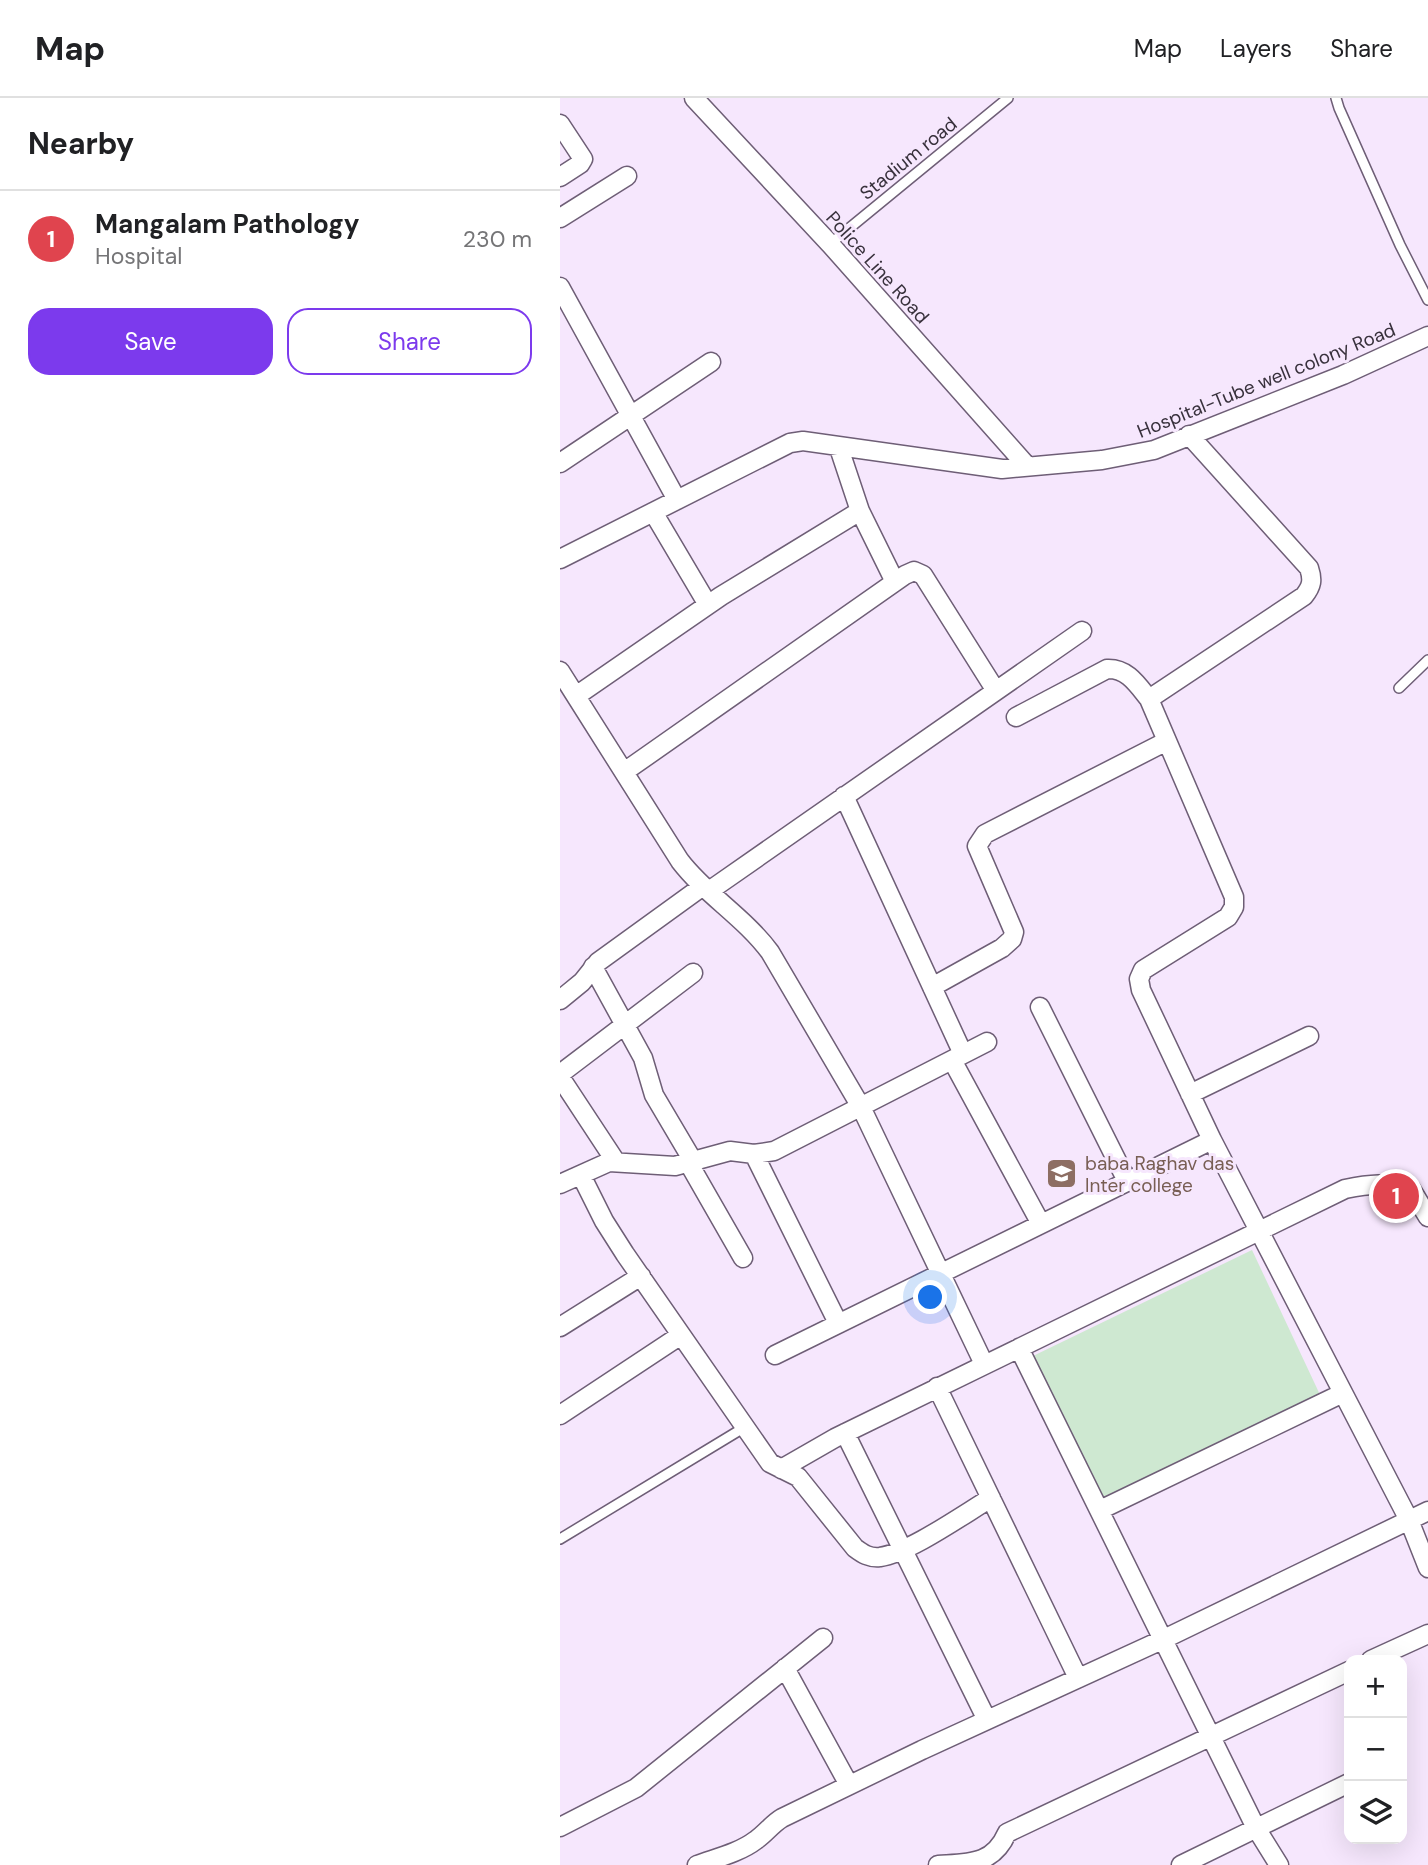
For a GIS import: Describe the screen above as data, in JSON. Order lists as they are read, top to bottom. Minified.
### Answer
{"streets":{"street":["Police Line Road","Hospital-Tube well colony Road"],"lane":["Stadium road"]},"crossings":[["Stadium road","Police Line Road"],["Police Line Road","Hospital-Tube well colony Road"]],"places":{"school or university":["baba Raghav das Inter college"]},"page":{"header":"Map","nav":["Map","Layers","Share"],"heading":"Nearby","list":[{"mark":"1","name":"Mangalam Pathology","note":"Hospital","value":"230 m"}],"buttons":["Save","Share"],"pins":"1","map_buttons":["+","−"]}}
